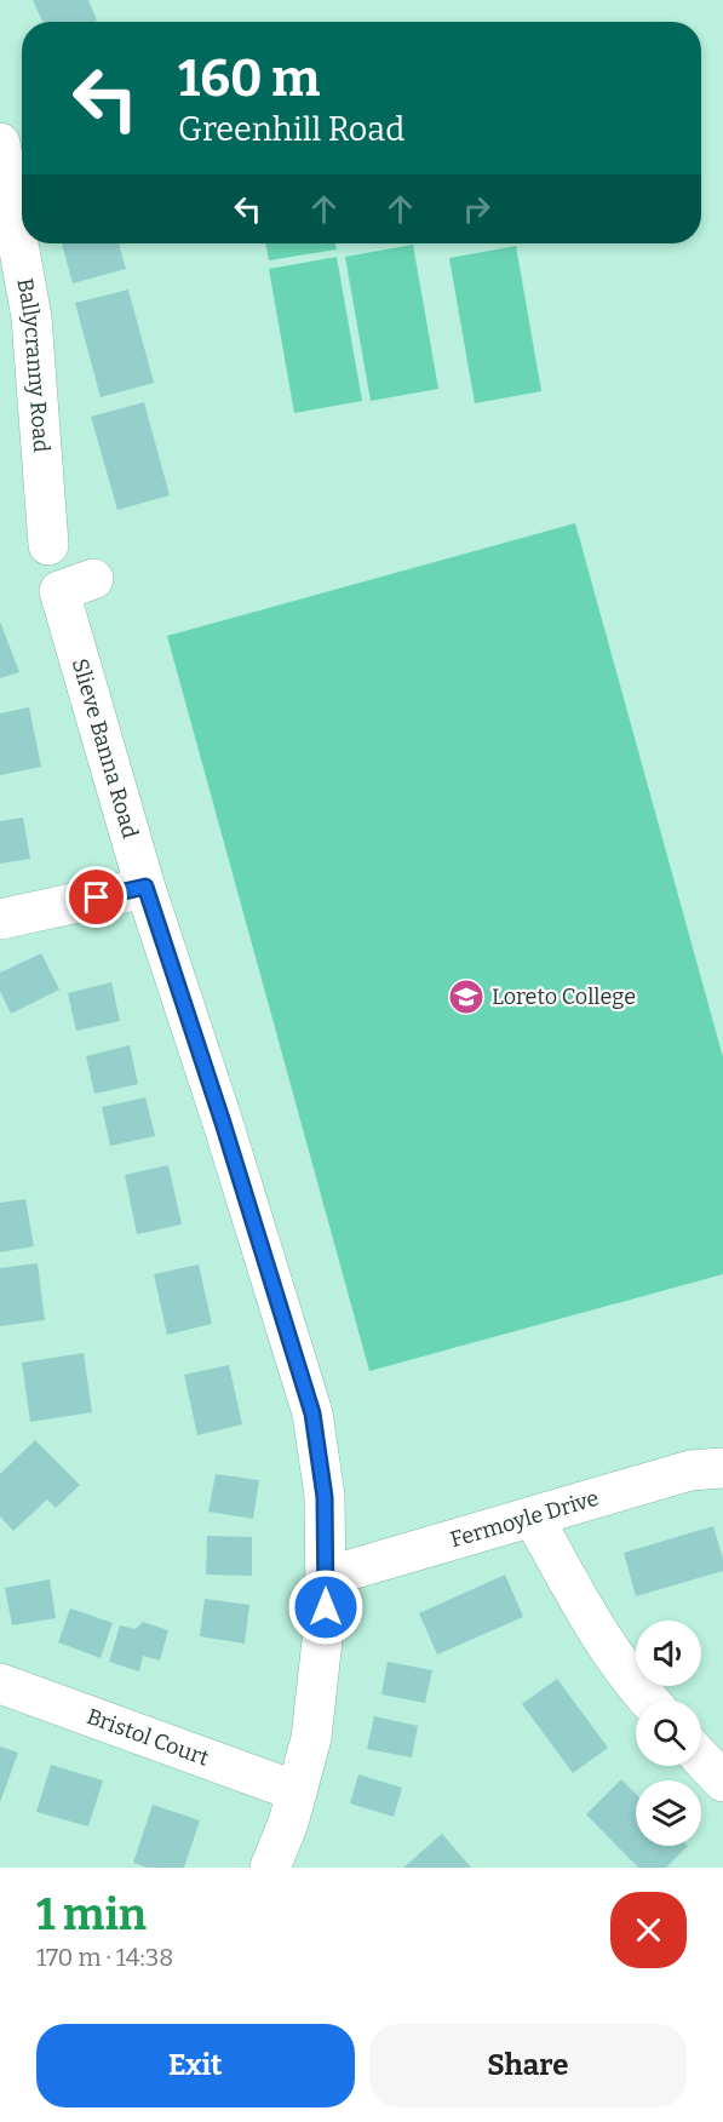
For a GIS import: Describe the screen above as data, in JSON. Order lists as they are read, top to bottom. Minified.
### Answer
{"streets":{"street":["Ballycranny Road","Slieve Banna Road","Fermoyle Drive","Bristol Court"]},"crossings":[["Slieve Banna Road","Fermoyle Drive"],["Slieve Banna Road","Bristol Court"]],"places":{"school or university":["Loreto College"]},"page":{"turn":["160 m","Greenhill Road"],"heading":["1 min","170 m · 14:38"],"buttons":["Exit","Share"]}}
